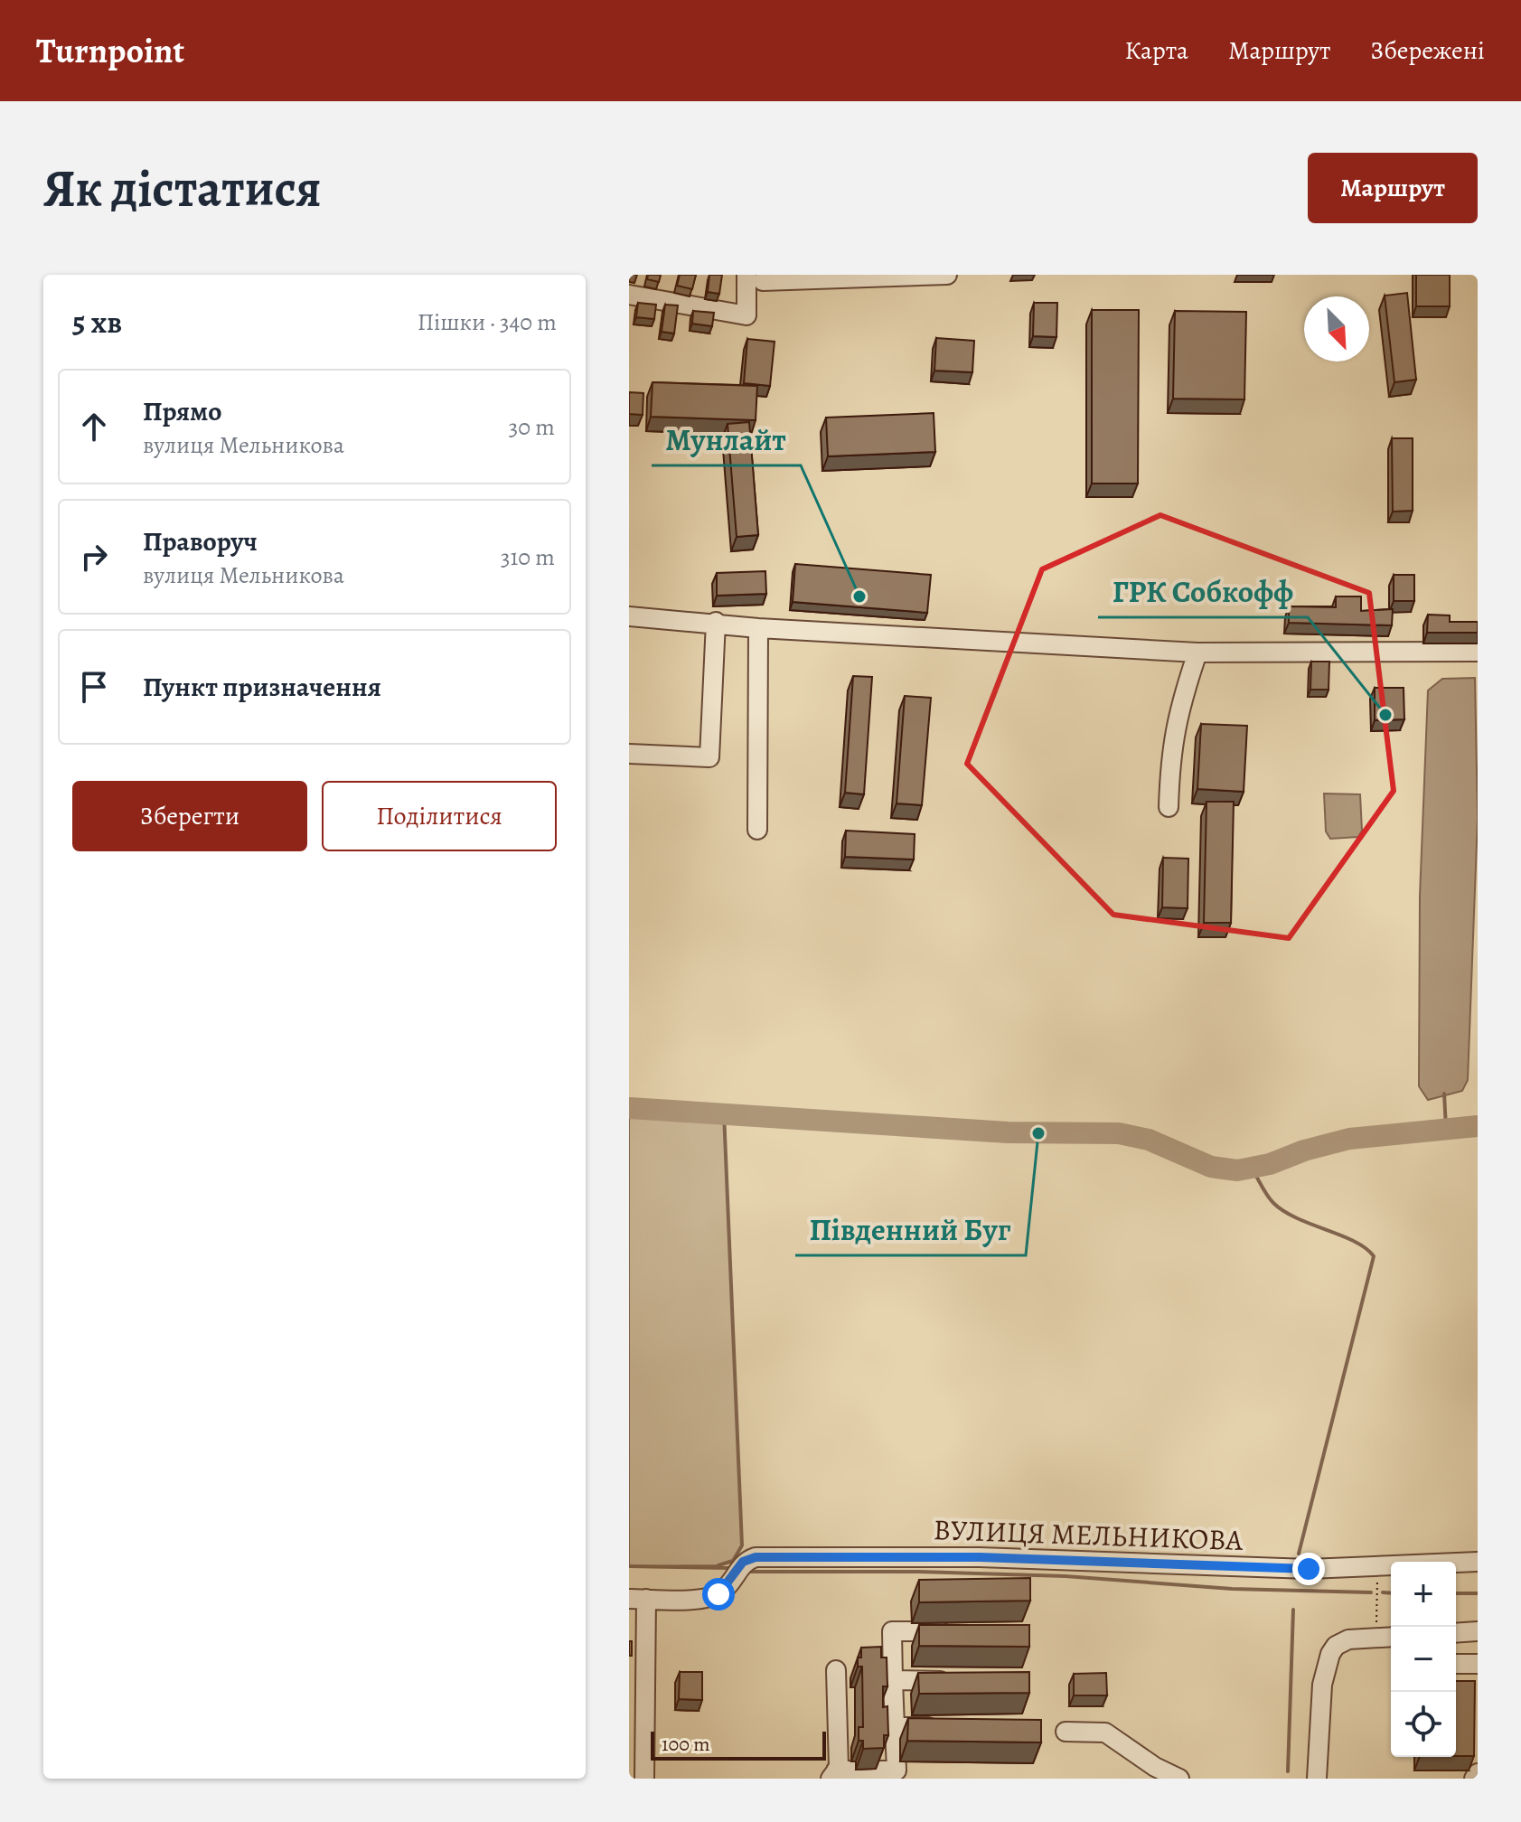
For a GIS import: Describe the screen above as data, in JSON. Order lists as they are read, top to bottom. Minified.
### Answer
{"streets":{"street":["ВУЛИЦЯ МЕЛЬНИКОВА"]},"places":["Мунлайт","ГРК Собкофф","Південний Буг"],"scale_bar":"100 m","north":"bottom right","page":{"header":"Turnpoint","nav":["Карта","Маршрут","Збережені"],"buttons":["Маршрут",["Зберегти","Поділитися"]],"title":"Як дістатися","heading":["5 хв","Пішки · 340 m"],"list":[["Прямо","вулиця Мельникова","30 m"],["Праворуч","вулиця Мельникова","310 m"],"Пункт призначення"],"map_buttons":["+","−"],"scale":"100 m"}}
